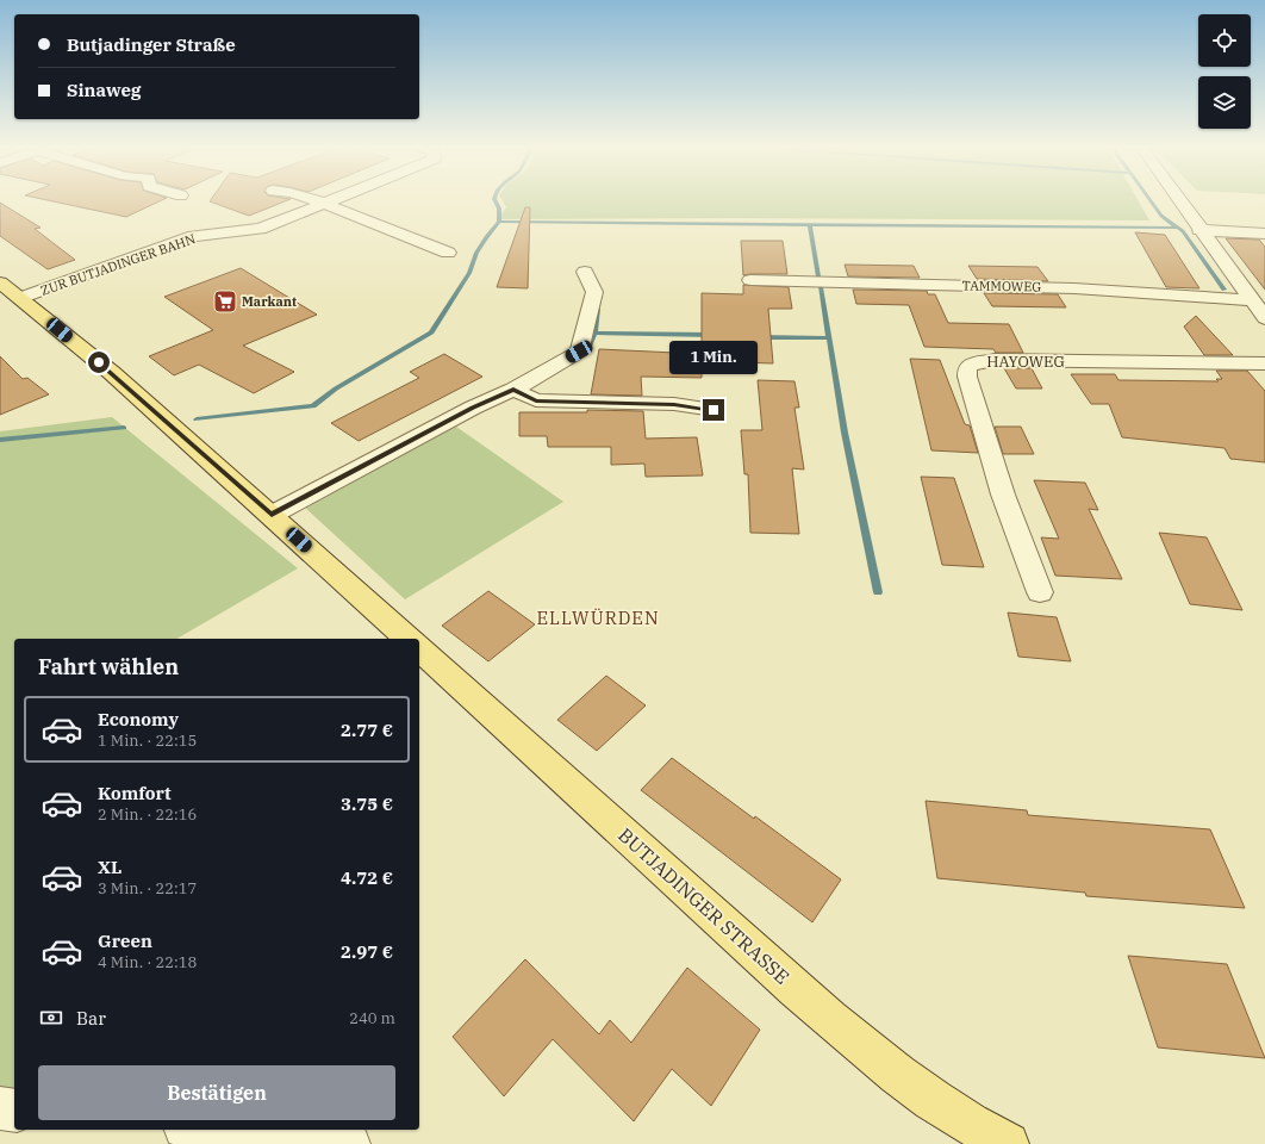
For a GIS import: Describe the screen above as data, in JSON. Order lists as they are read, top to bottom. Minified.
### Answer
{"streets":{"main road":["BUTJADINGER STRASSE"],"street":["ZUR BUTJADINGER BAHN","TAMMOWEG","HAYOWEG"]},"districts":["ELLWÜRDEN"],"places":{"supermarket":["Markant"]},"page":{"banner":["Butjadinger Straße","Sinaweg"],"bubble":"1 Min.","heading":"Fahrt wählen","list":[{"name":"Economy","note":"1 Min. · 22:15","value":"2.77 €"},{"name":"Komfort","note":"2 Min. · 22:16","value":"3.75 €"},{"name":"XL","note":"3 Min. · 22:17","value":"4.72 €"},{"name":"Green","note":"4 Min. · 22:18","value":"2.97 €"}],"pay":["Bar","240 m"],"buttons":"Bestätigen"}}
